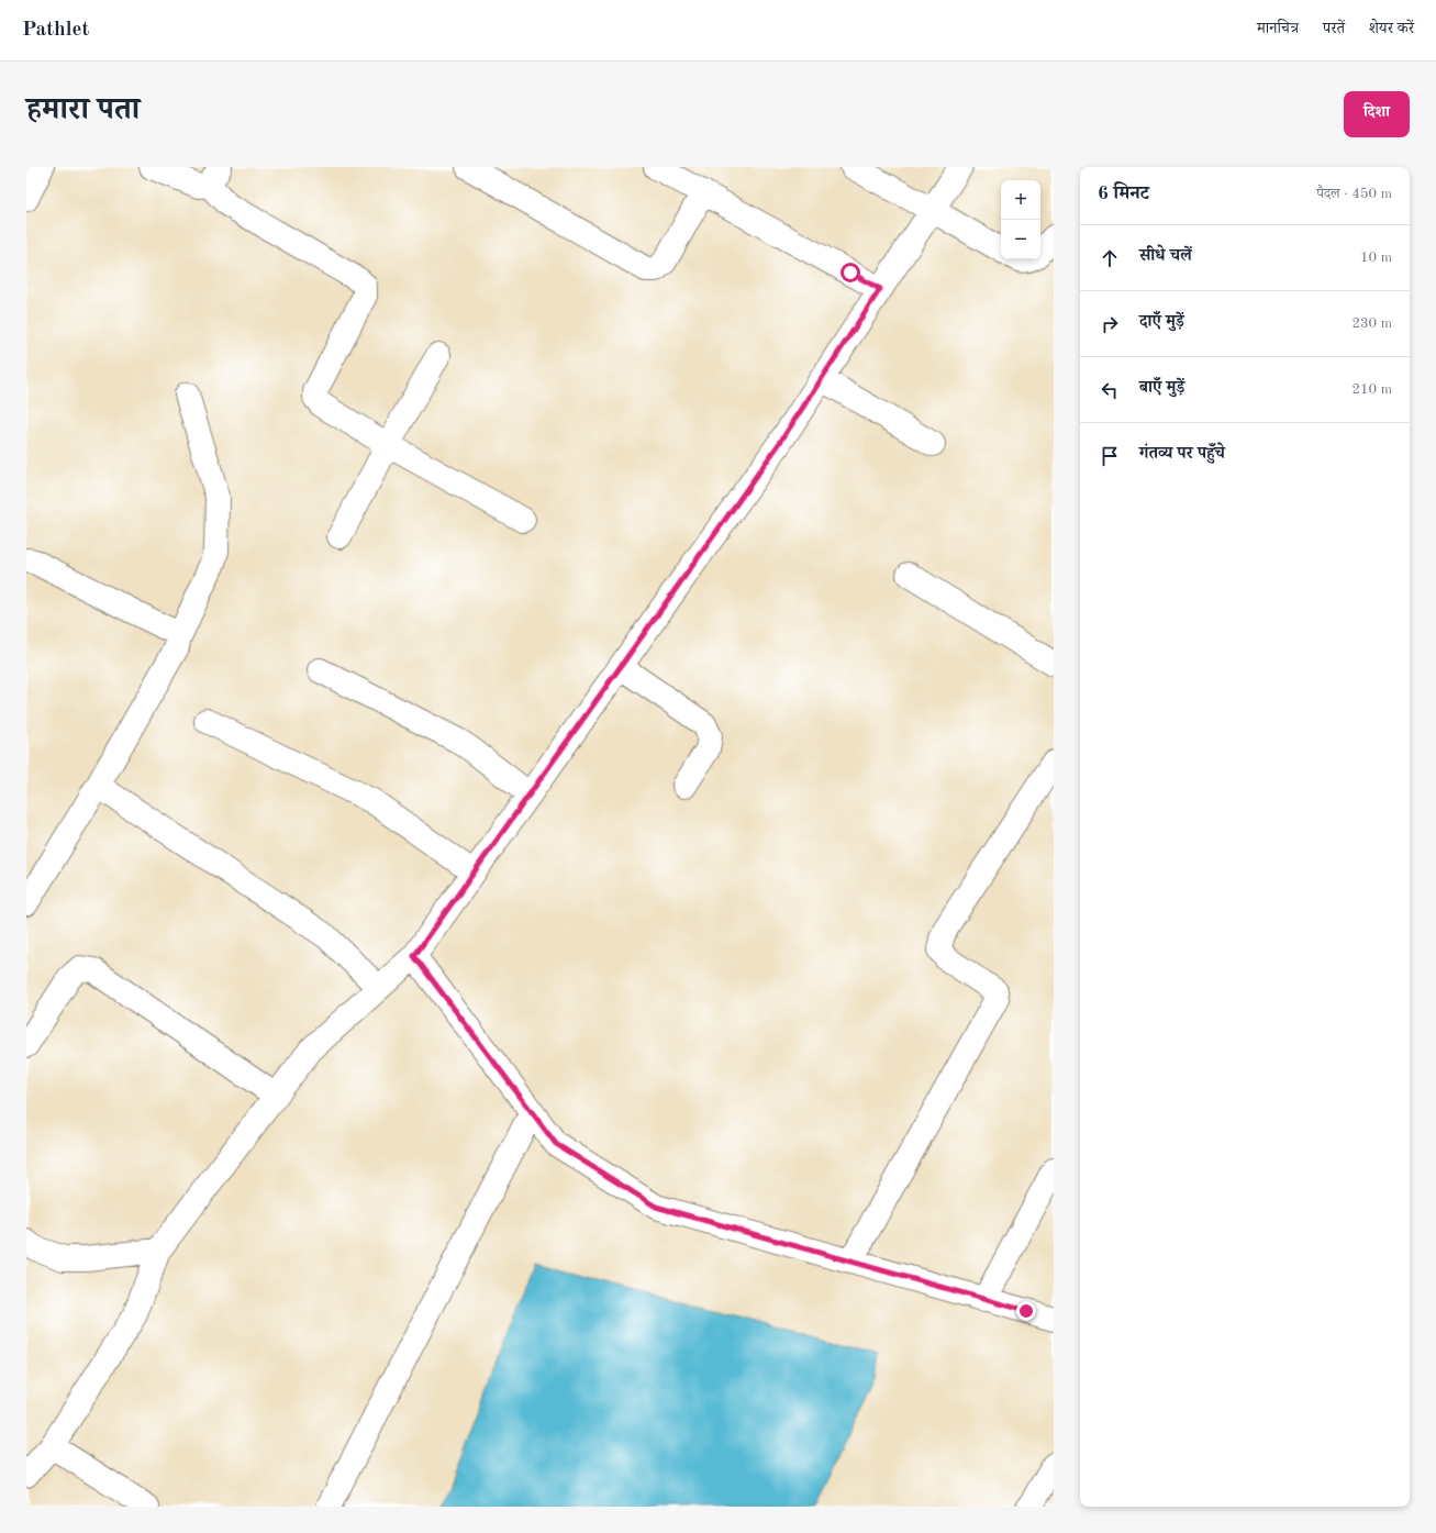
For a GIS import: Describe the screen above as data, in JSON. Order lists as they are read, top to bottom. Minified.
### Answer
{"page":{"header":"Pathlet","nav":["मानचित्र","परतें","शेयर करें"],"title":"हमारा पता","buttons":"दिशा","heading":["6 मिनट","पैदल · 450 m"],"map_buttons":["+","−"],"list":[["सीधे चलें","10 m"],["दाएँ मुड़ें","230 m"],["बाएँ मुड़ें","210 m"],"गंतव्य पर पहुँचे"]}}
